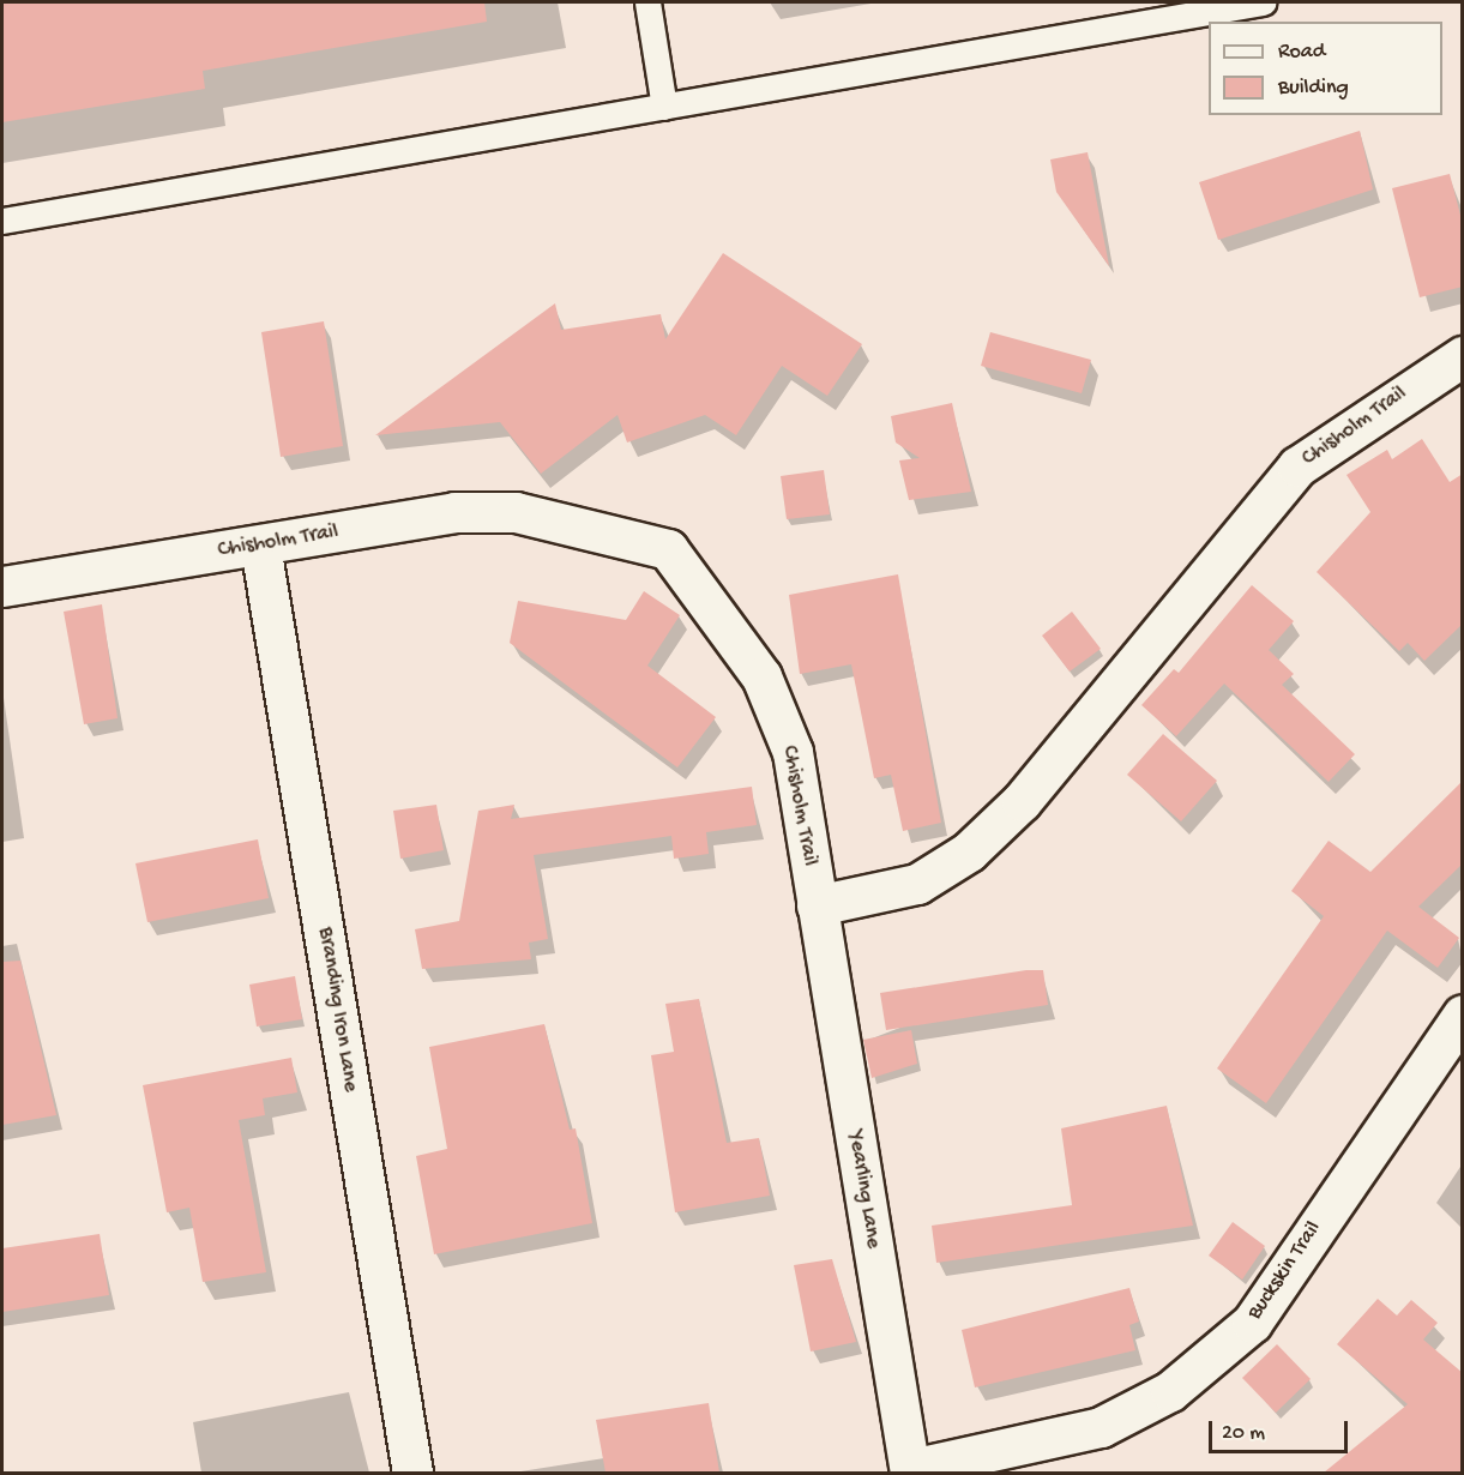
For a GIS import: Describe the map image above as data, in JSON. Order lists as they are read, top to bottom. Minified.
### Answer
{"streets":{"street":["Chisholm Trail","Branding Iron Lane","Yearling Lane","Buckskin Trail"]},"crossings":[["Chisholm Trail","Branding Iron Lane"],["Chisholm Trail","Yearling Lane"],["Yearling Lane","Buckskin Trail"]],"legend":["Road","Building"],"scale_bar":"20 m"}
